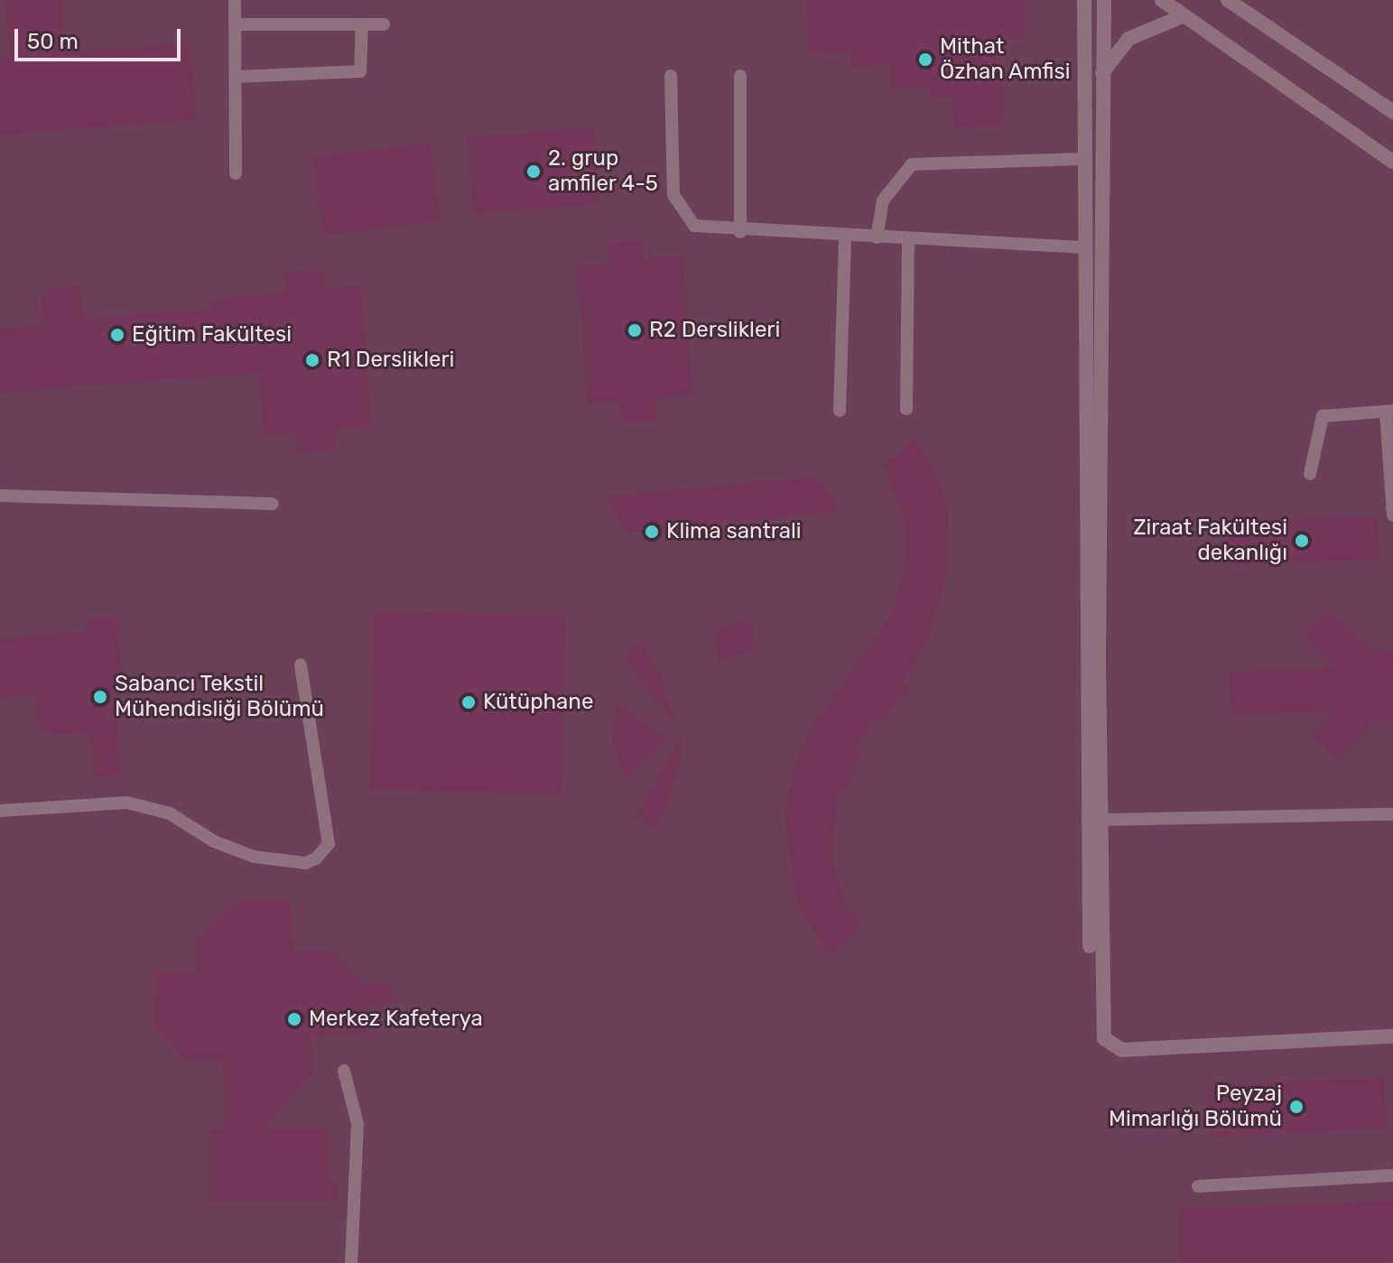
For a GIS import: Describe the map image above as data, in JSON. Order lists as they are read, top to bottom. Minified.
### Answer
{"places":["Mithat Özhan Amfisi","2. grup amfiler 4-5","R2 Derslikleri","Eğitim Fakültesi","R1 Derslikleri","Klima santrali","Ziraat Fakültesi dekanlığı","Sabancı Tekstil Mühendisliği Bölümü","Kütüphane","Merkez Kafeterya","Peyzaj Mimarlığı Bölümü"],"scale_bar":"50 m"}
